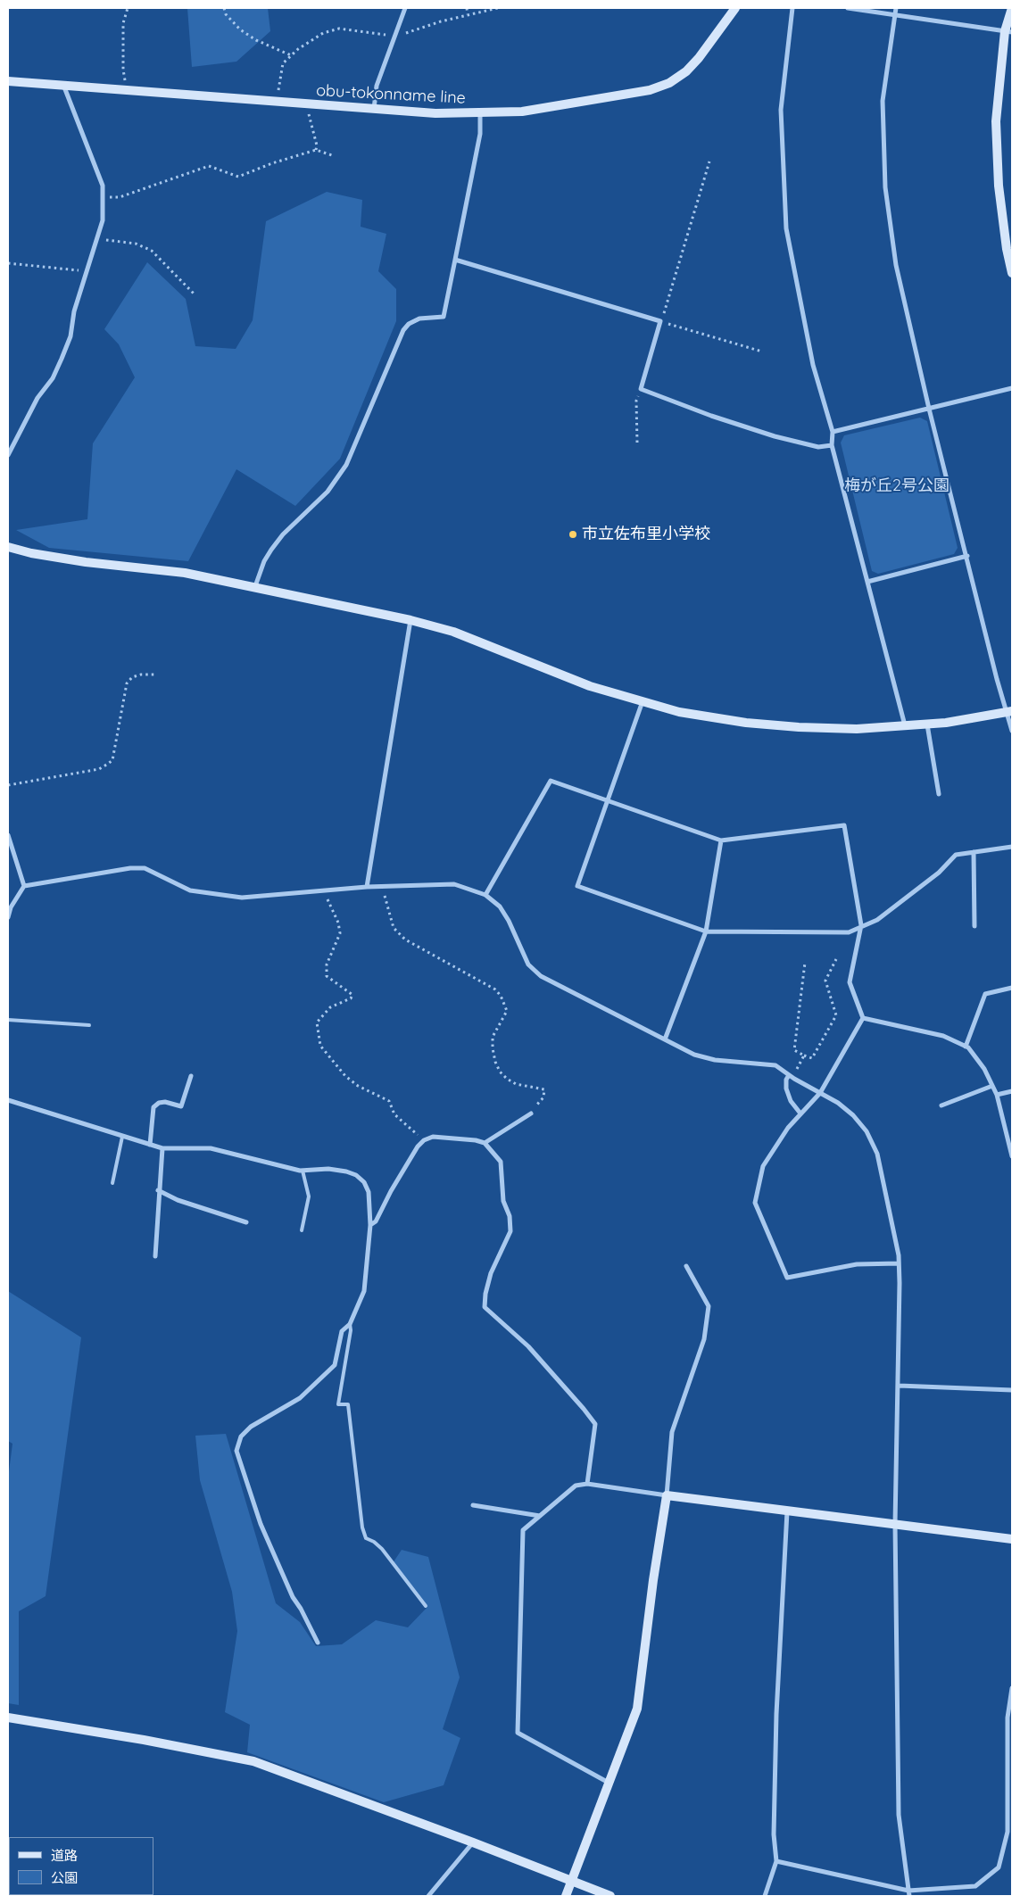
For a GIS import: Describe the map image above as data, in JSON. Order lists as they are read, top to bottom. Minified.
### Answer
{"streets":{"street":["obu-tokonname line"]},"parks":["梅が丘2号公園"],"places":["市立佐布里小学校"],"legend":["道路","公園"]}
